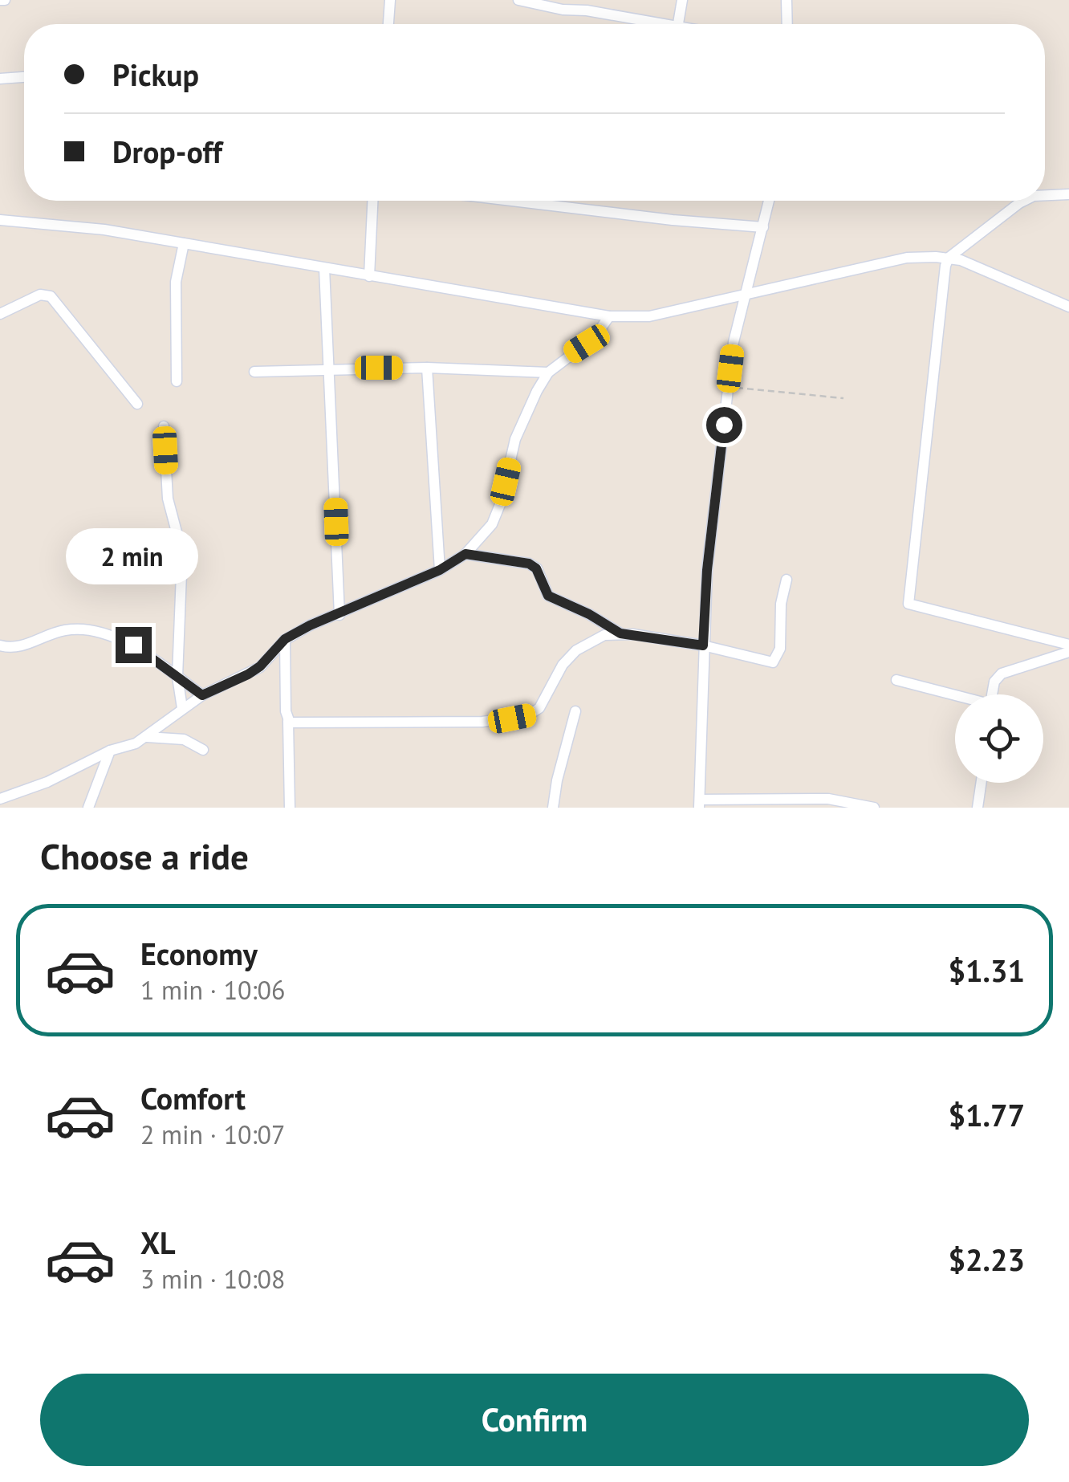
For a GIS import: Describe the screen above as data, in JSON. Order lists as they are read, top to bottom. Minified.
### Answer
{"page":{"banner":["Pickup","Drop-off"],"bubble":"2 min","heading":"Choose a ride","list":[{"name":"Economy","note":"1 min · 10:06","value":"$1.31"},{"name":"Comfort","note":"2 min · 10:07","value":"$1.77"},{"name":"XL","note":"3 min · 10:08","value":"$2.23"}],"buttons":"Confirm"}}
